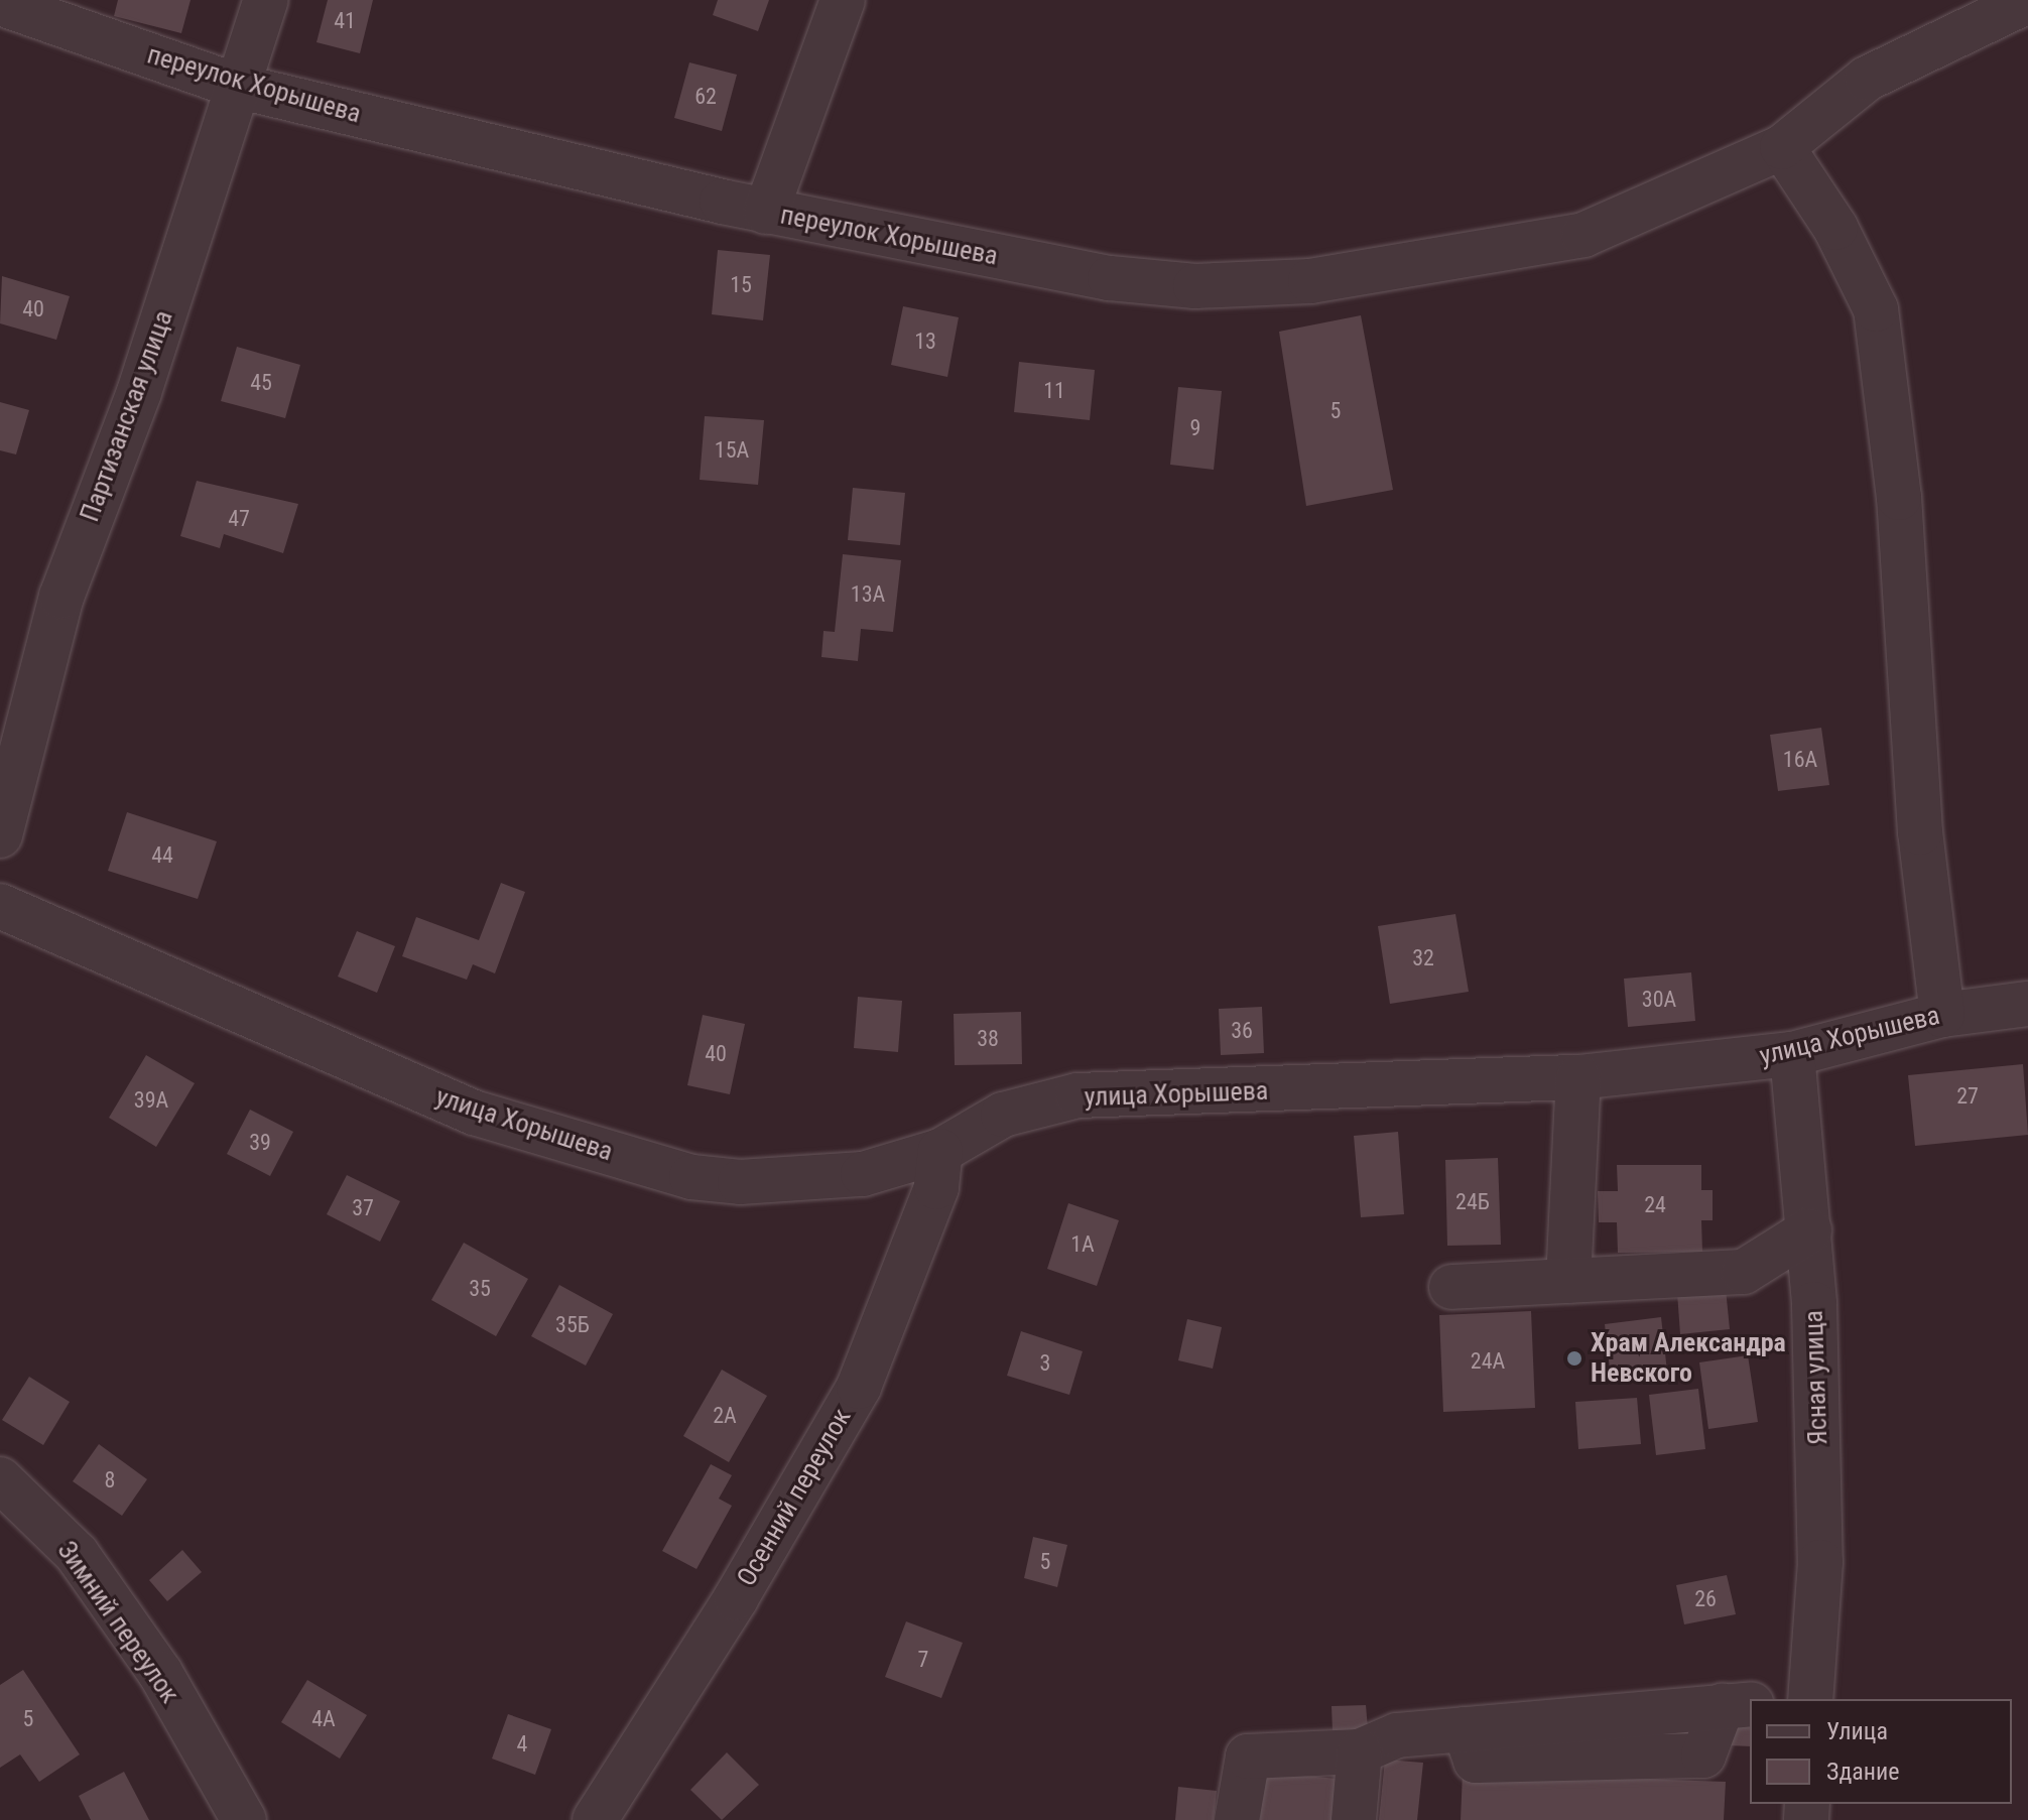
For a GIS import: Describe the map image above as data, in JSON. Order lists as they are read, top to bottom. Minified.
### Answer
{"streets":{"street":["переулок Хорышева","Партизанская улица","улица Хорышева","Ясная улица","Осенний переулок","Зимний переулок"]},"crossings":[["переулок Хорышева","Партизанская улица"],["улица Хорышева","Ясная улица"],["улица Хорышева","Осенний переулок"]],"places":["Храм Александра Невского"],"house_numbers":["41","62","15","40","13","45","11","5","9","15А","47","13А","16А","44","32","30А","36","38","40","27","39А","39","24Б","24","37","1А","35","35Б","24А","3","2А","8","5","26","7","5","4А","4"],"legend":["Улица","Здание"]}
